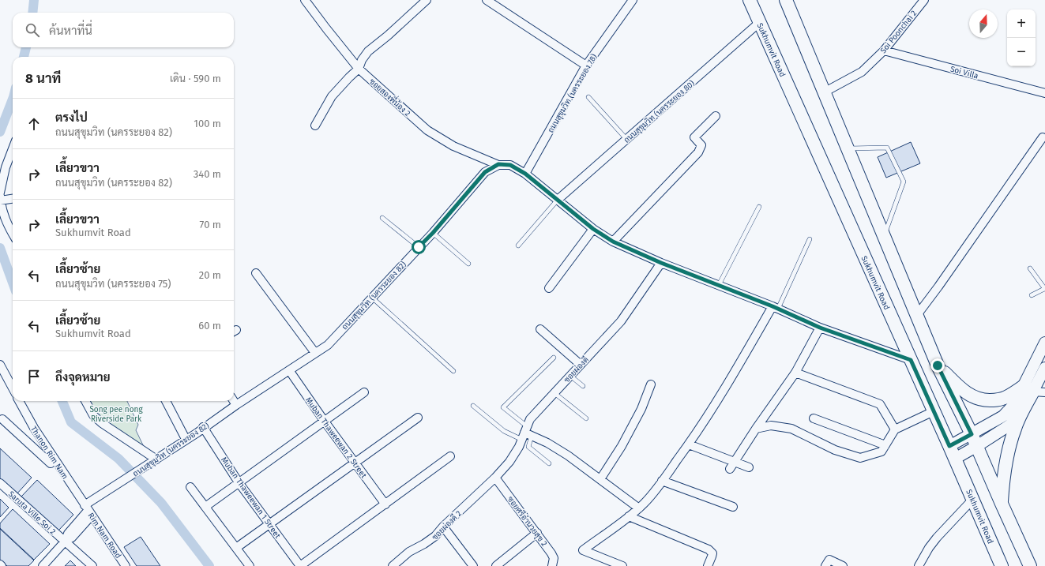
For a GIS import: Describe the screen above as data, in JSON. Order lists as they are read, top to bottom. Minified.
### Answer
{"streets":{"main road":["Sukhumvit Road"],"street":["Soi Poonchai 2","Soi Villa","ถนนสุขุมวิท (นครระยอง 78)","ซอยสองพี่น้อง 2","ถนนสุขุมวิท (นครระยอง 80)","ถนนสุขุมวิท (นครระยอง 82)","ซอยผ่องดี","Muban Thaweewan 2 Street","Thanon Rim Nam","Muban Thaweewan 1 Street","Saruta Ville Soi 2","ซอยศรีอำนวยสุข 2","ซอยผ่องดี 2","Rim Nam Road"]},"crossings":[["Soi Poonchai 2","Soi Villa"],["Sukhumvit Road","ถนนสุขุมวิท (นครระยอง 80)"],["ซอยสองพี่น้อง 2","ถนนสุขุมวิท (นครระยอง 82)"],["ถนนสุขุมวิท (นครระยอง 82)","Muban Thaweewan 2 Street"],["ถนนสุขุมวิท (นครระยอง 82)","Thanon Rim Nam"],["ถนนสุขุมวิท (นครระยอง 82)","Muban Thaweewan 1 Street"],["ถนนสุขุมวิท (นครระยอง 82)","Saruta Ville Soi 2"],["ถนนสุขุมวิท (นครระยอง 82)","Rim Nam Road"],["ซอยผ่องดี","ซอยศรีอำนวยสุข 2"],["ซอยผ่องดี","ซอยผ่องดี 2"],["Thanon Rim Nam","Rim Nam Road"],["ซอยศรีอำนวยสุข 2","ซอยผ่องดี 2"]],"parks":["Song pee nong Riverside Park"],"north":"top","page":{"map_buttons":["+","−"],"search":"ค้นหาที่นี่","heading":["8 นาที","เดิน · 590 m"],"list":[["ตรงไป","ถนนสุขุมวิท (นครระยอง 82)","100 m"],["เลี้ยวขวา","ถนนสุขุมวิท (นครระยอง 82)","340 m"],["เลี้ยวขวา","Sukhumvit Road","70 m"],["เลี้ยวซ้าย","ถนนสุขุมวิท (นครระยอง 75)","20 m"],["เลี้ยวซ้าย","Sukhumvit Road","60 m"],"ถึงจุดหมาย"]}}
